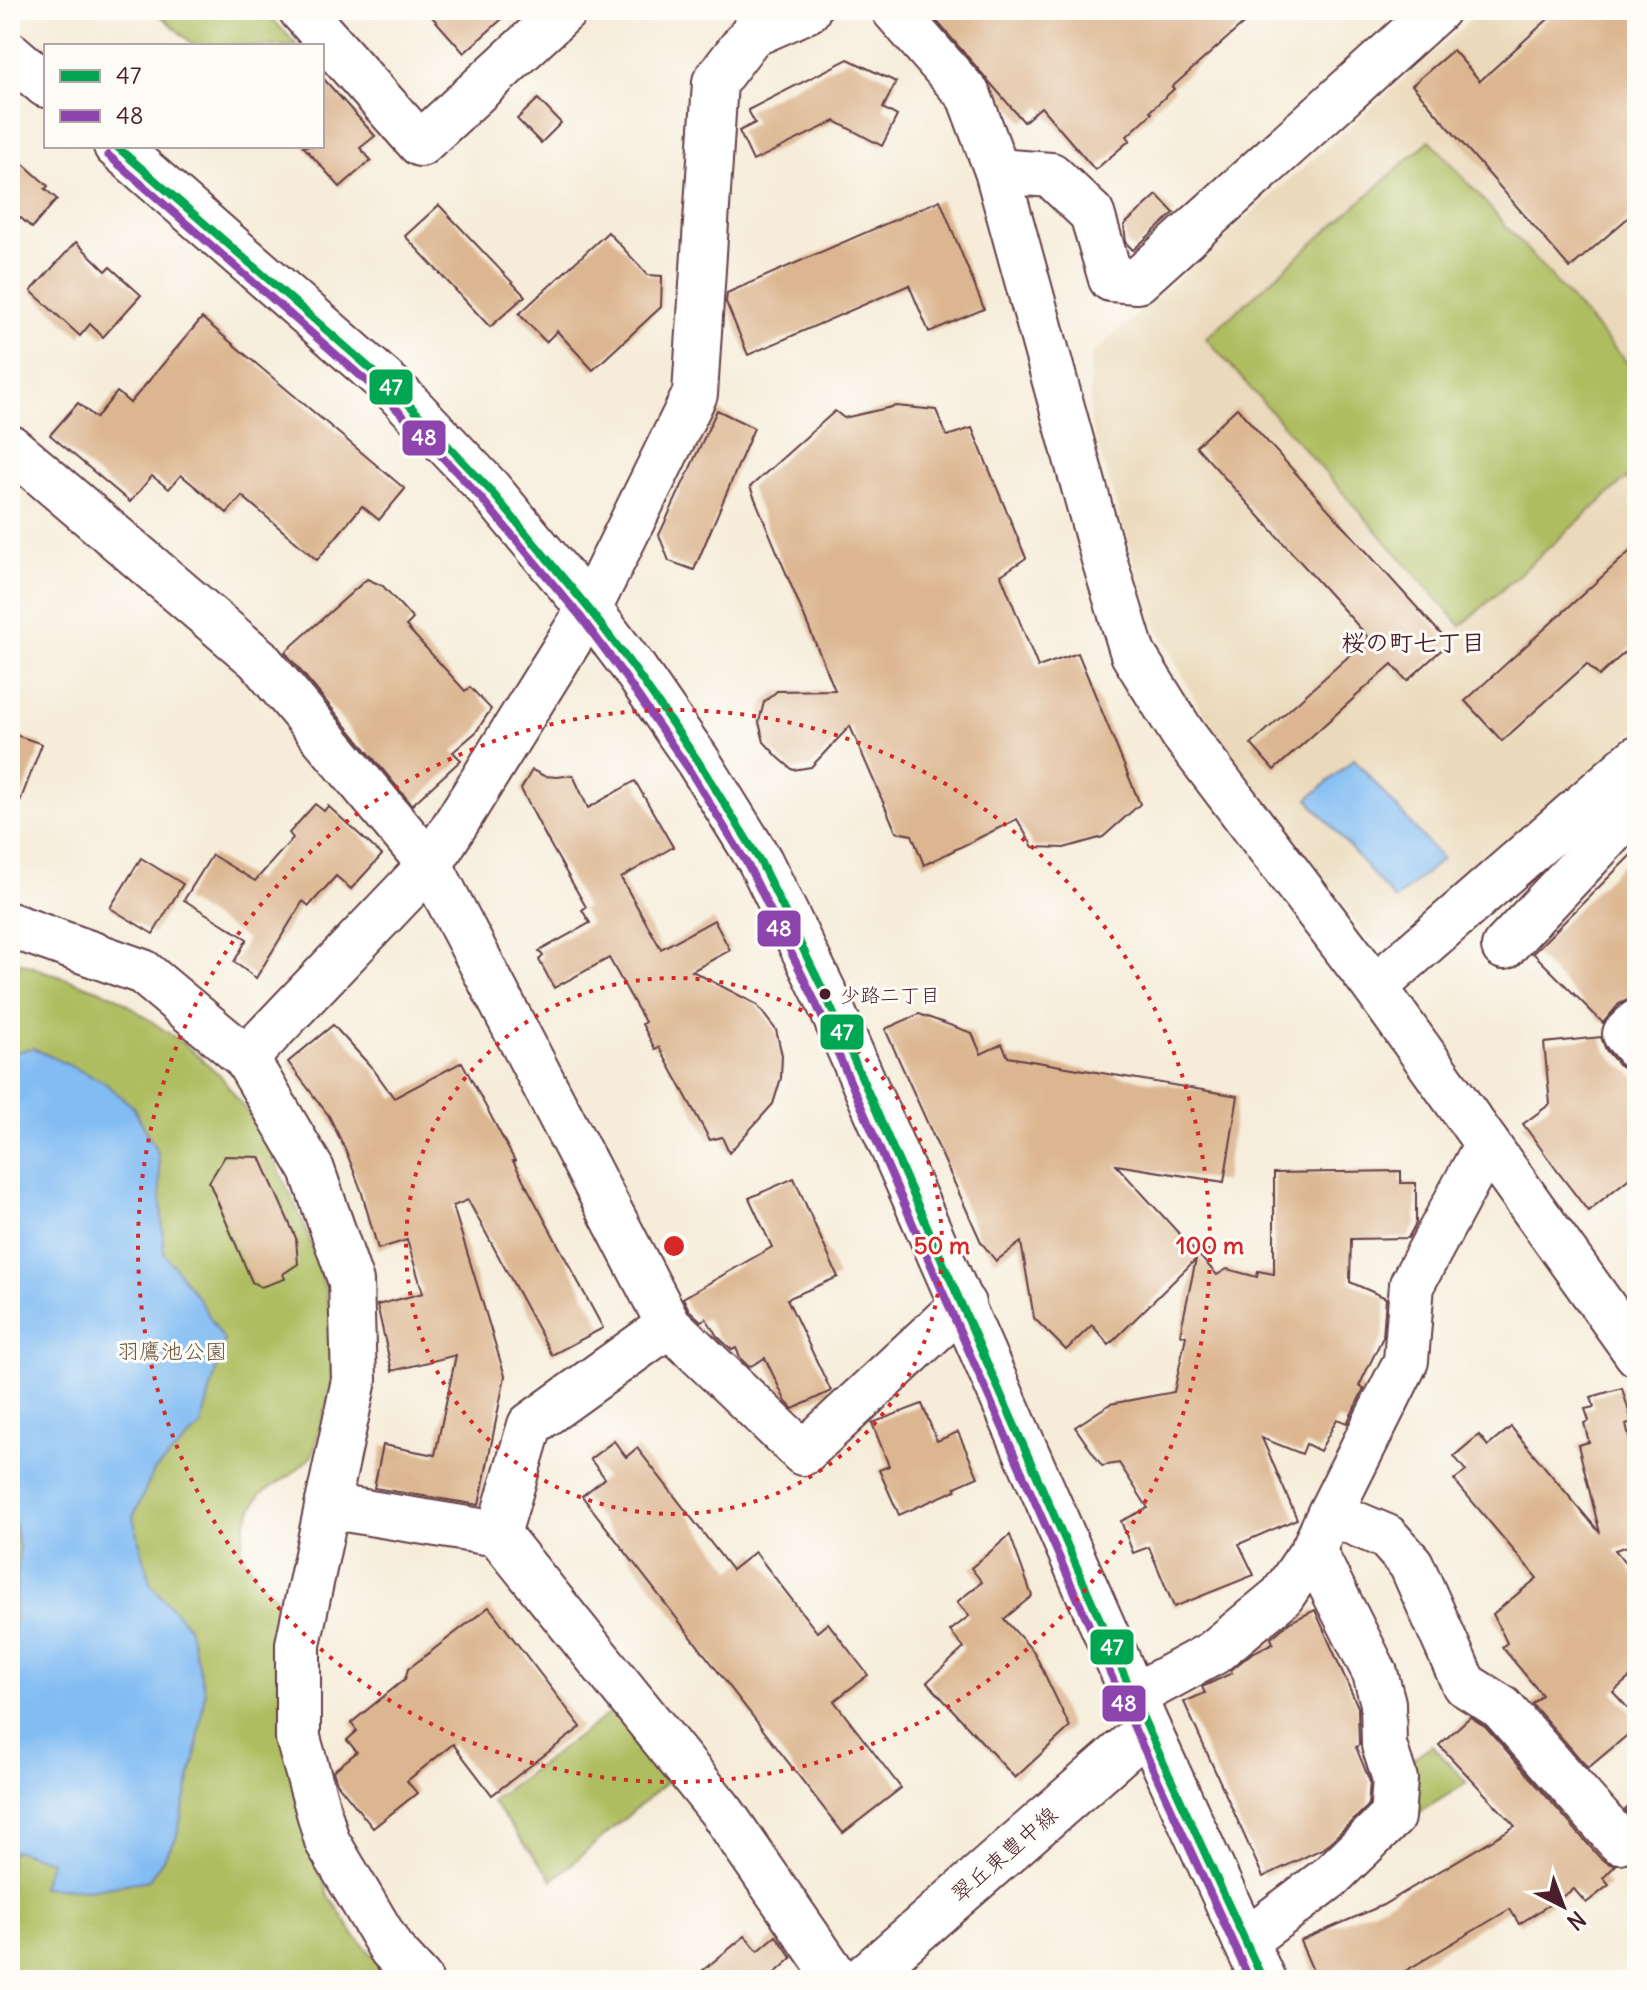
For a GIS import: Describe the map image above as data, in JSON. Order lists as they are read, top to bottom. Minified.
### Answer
{"streets":{"street":["翠丘東豊中線"]},"districts":["桜の町七丁目"],"parks":["羽鷹池公園"],"places":["少路二丁目"],"lines":["transit line 47","transit line 48"],"legend":["47","48"],"north":"bottom right","rings":["50 m","100 m"]}
